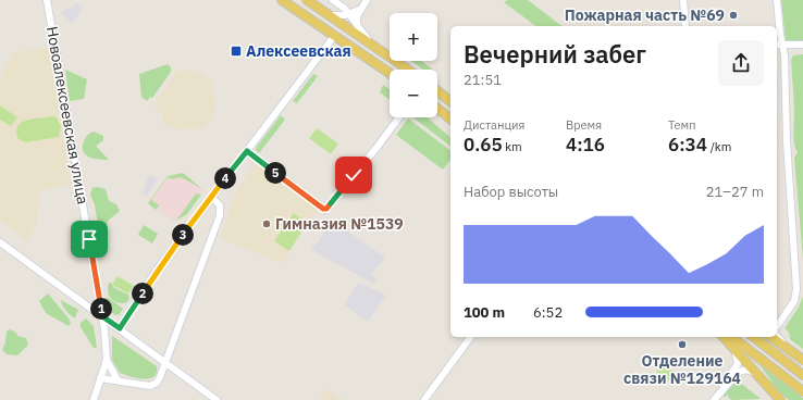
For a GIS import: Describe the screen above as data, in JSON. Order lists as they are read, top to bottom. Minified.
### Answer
{"streets":{"street":["Новоалексеевская улица"]},"places":{"other":["Пожарная часть №69","Гимназия №1539","Отделение связи №129164"],"transit":["Алексеевская"]},"page":{"map_buttons":["+","−"],"heading":["Вечерний забег","21:51"],"stats":[["Дистанция","0.65 km"],["Время","4:16"],["Темп","6:34 /km"]],"pins":["5","4","3","2","1"],"chart":["Набор высоты","21–27 m"],"list":[{"name":"100 m","note":"6:52"}]}}
